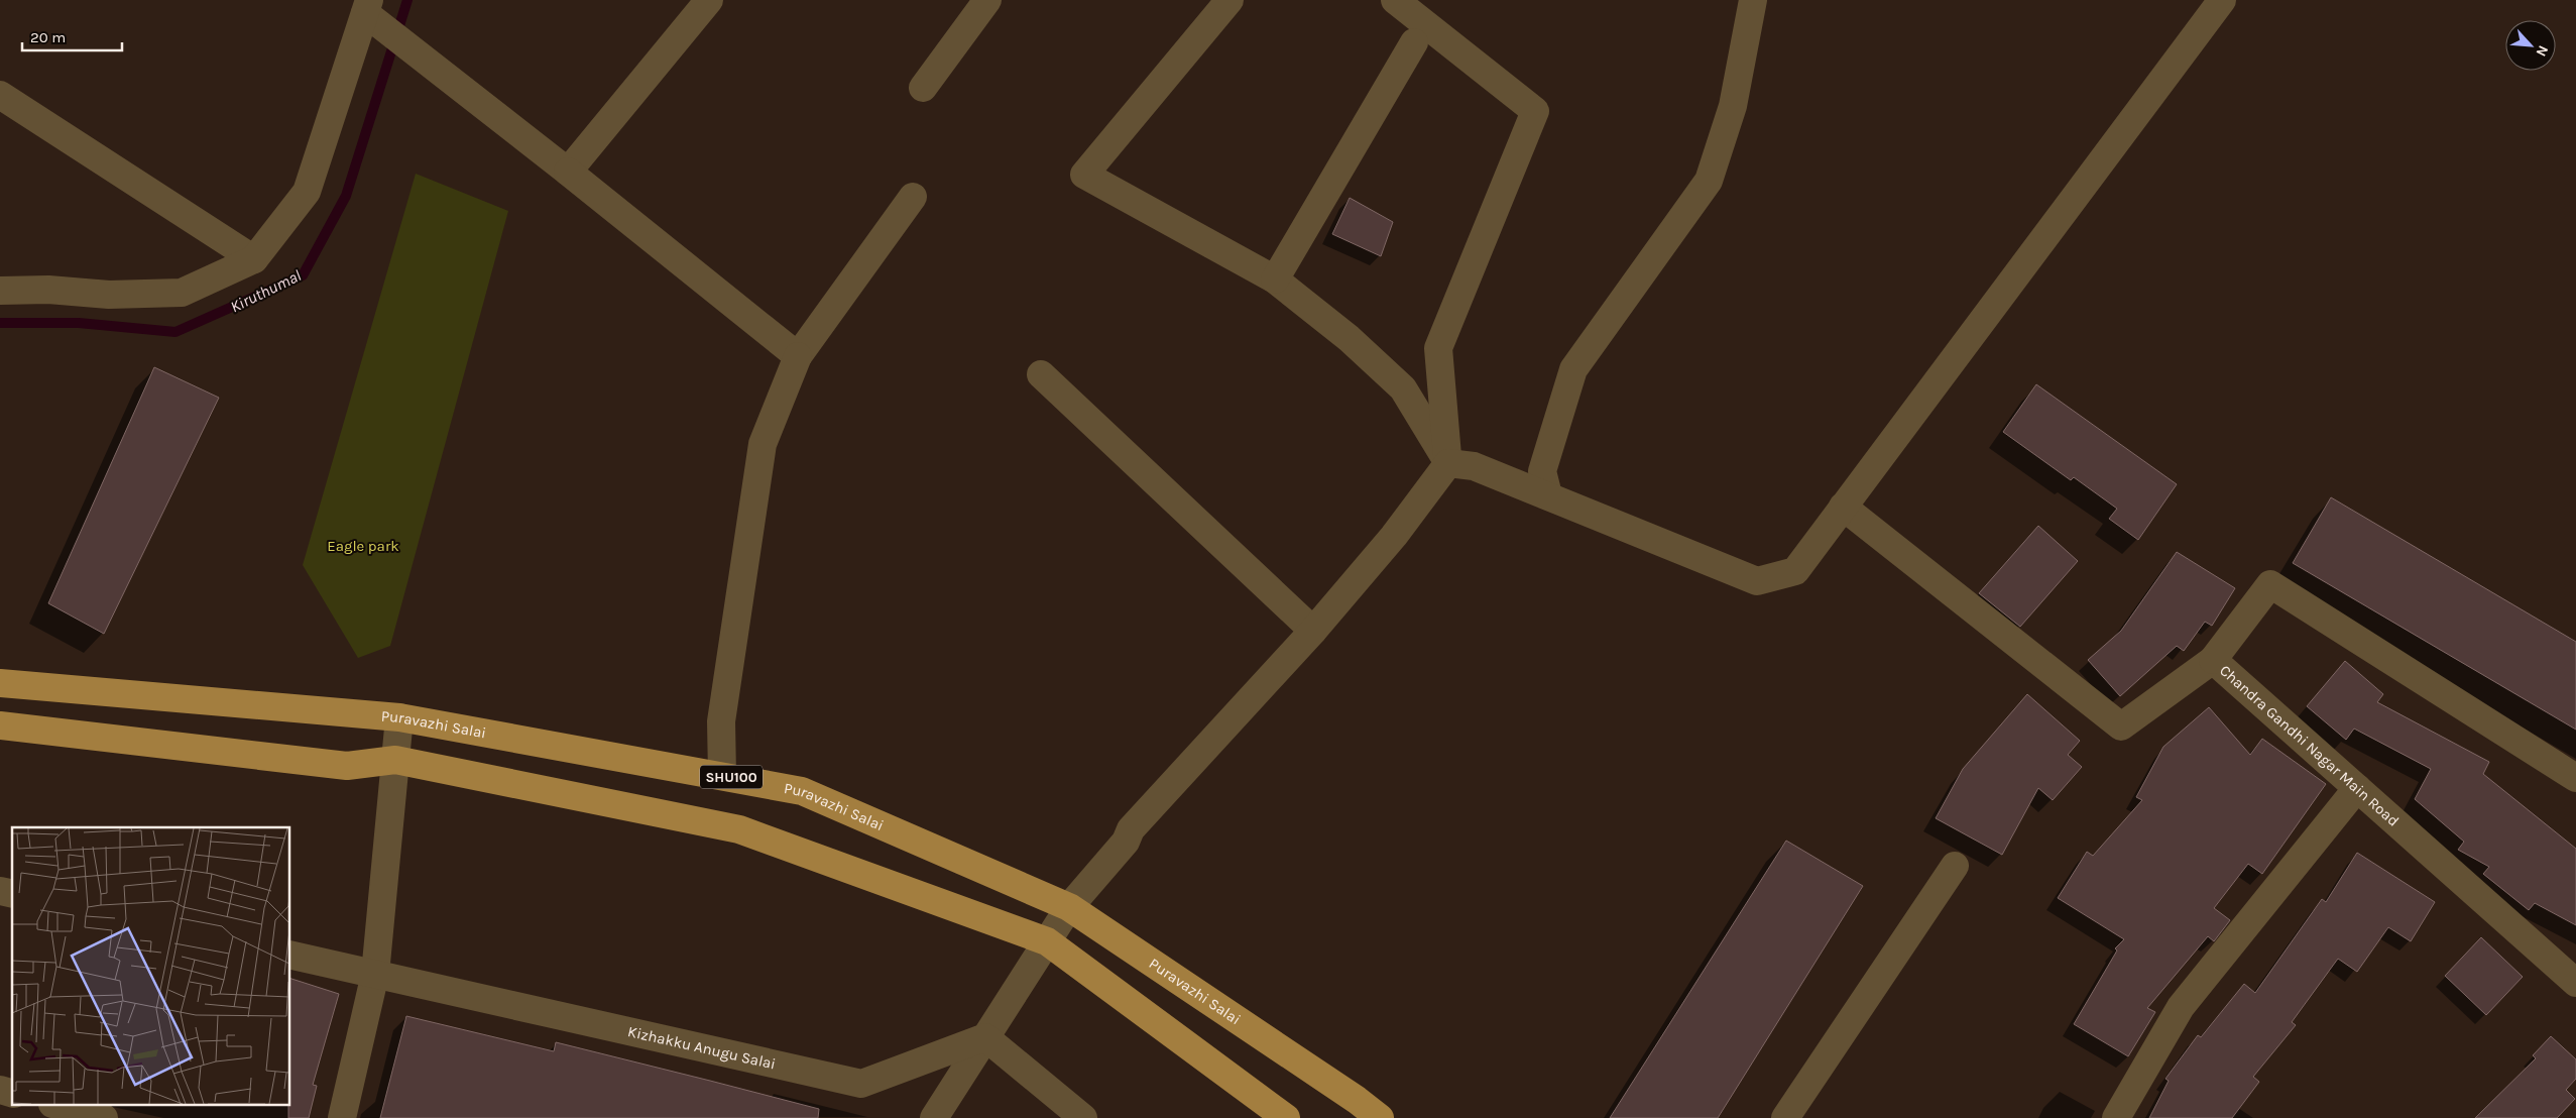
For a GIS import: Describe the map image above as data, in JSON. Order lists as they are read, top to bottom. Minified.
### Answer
{"streets":{"main road":["Puravazhi Salai","SHU100"],"street":["Chandra Gandhi Nagar Main Road","Kizhakku Anugu Salai"]},"water":["Kiruthumal"],"parks":["Eagle park"],"scale_bar":"20 m","north":"bottom right"}
